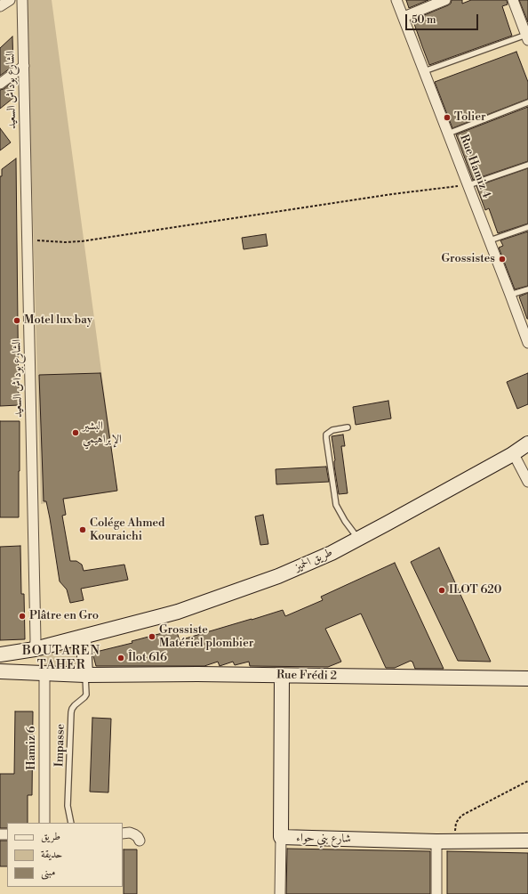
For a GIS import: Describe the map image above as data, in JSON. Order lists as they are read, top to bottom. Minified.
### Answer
{"streets":{"main road":["طريق الحميز","Rue Frédi 2","شارع بني حواء"],"street":["الشارع بوداش السعيد","Rue Hamiz 4","Hamiz 6"],"lane":["Impasse"]},"crossings":[["Rue Frédi 2","Impasse"],["Rue Frédi 2","Hamiz 6"],["Rue Frédi 2","شارع بني حواء"]],"districts":["BOUTAREN TAHER"],"places":["Tolier","Grossistes","Motel lux bay","البشير الإبراهيمي","Colége Ahmed Kouraichi","ILOT 620","Plâtre en Gro","Grossiste Matériel plombier","Îlot 616"],"legend":["طريق","حديقة","مبنى"],"scale_bar":"50 m"}
